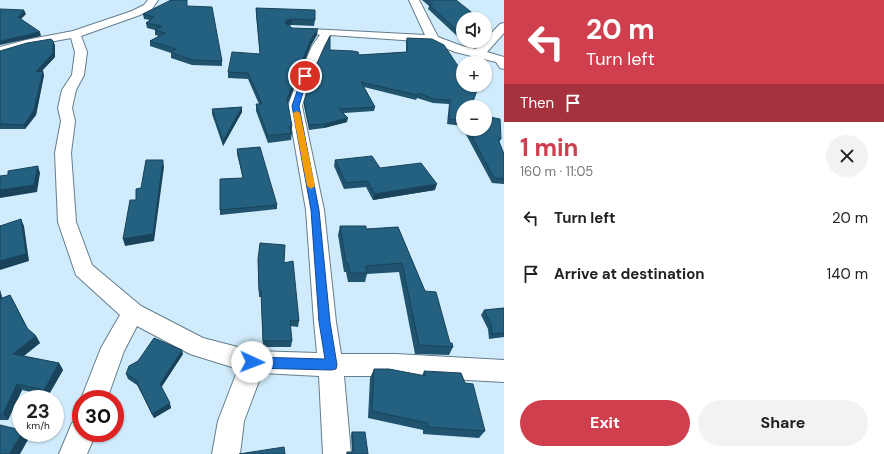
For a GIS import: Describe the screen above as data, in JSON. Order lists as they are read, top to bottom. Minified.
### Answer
{"page":{"turn":["20 m","Turn left"],"map_buttons":["+","−"],"then":"Then","heading":["1 min","160 m · 11:05"],"list":[{"name":"Turn left","value":"20 m"},{"name":"Arrive at destination","value":"140 m"}],"speed":"23 km/h","limit":"30","buttons":["Exit","Share"]}}
